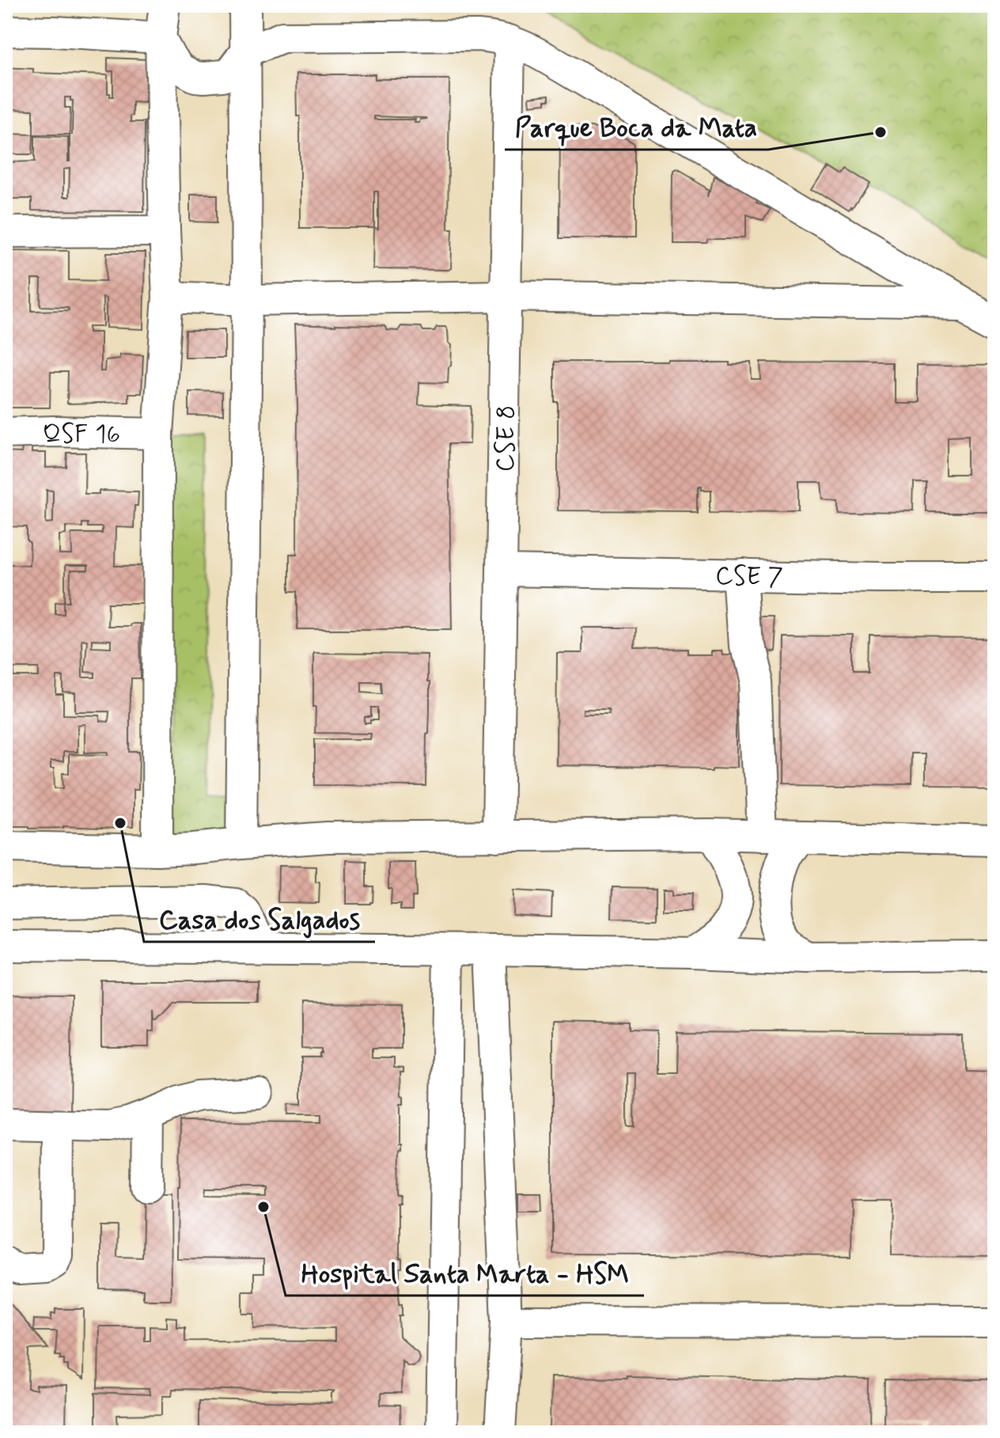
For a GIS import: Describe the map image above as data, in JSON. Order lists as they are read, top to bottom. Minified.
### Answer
{"streets":{"street":["QSF 16","CSE 8","CSE 7"]},"crossings":[["CSE 8","CSE 7"]],"places":["Parque Boca da Mata","Casa dos Salgados","Hospital Santa Marta - HSM"]}
